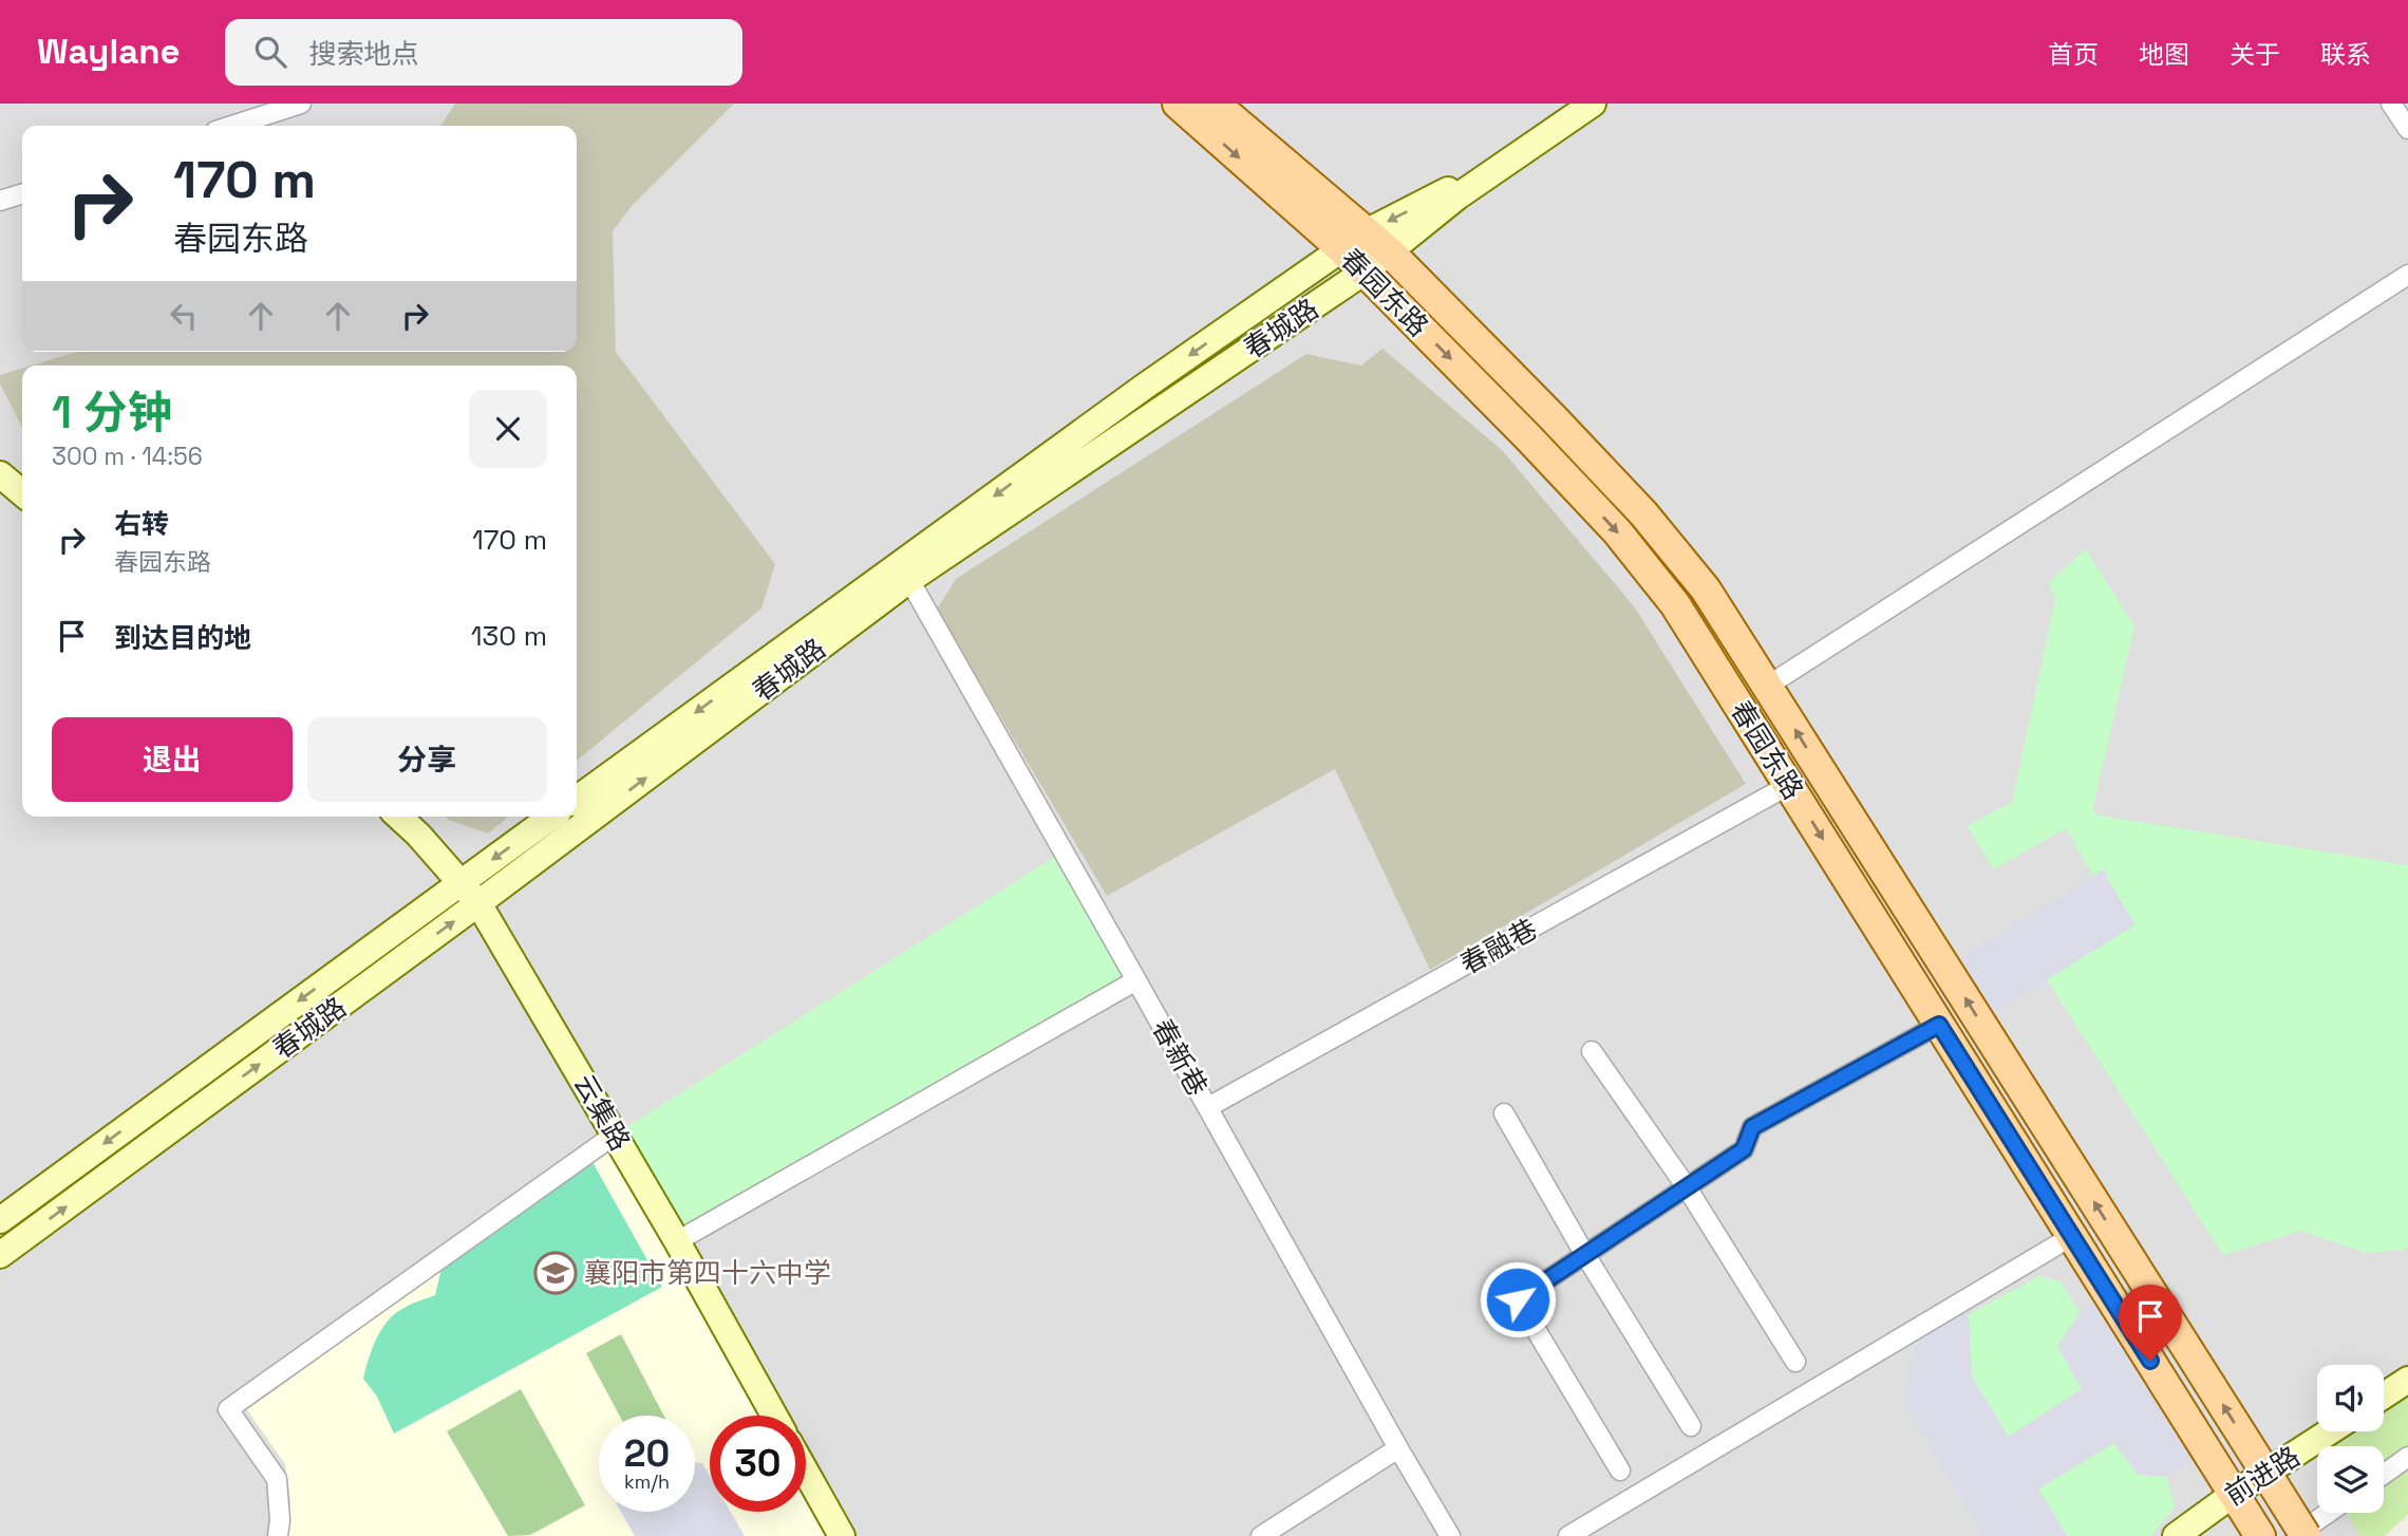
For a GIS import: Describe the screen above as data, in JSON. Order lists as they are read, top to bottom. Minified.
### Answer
{"streets":{"main road":["春园东路"],"street":["春城路","春融巷","春新巷","云集路","前进路"]},"crossings":[["春园东路","春城路"],["春园东路","春融巷"],["春园东路","前进路"],["春城路","春新巷"],["春城路","云集路"],["春融巷","春新巷"]],"places":{"school or university":["襄阳市第四十六中学"]},"page":{"header":"Waylane","search":"搜索地点","nav":["首页","地图","关于","联系"],"turn":["170 m","春园东路"],"heading":["1 分钟","300 m · 14:56"],"list":[{"name":"右转","note":"春园东路","value":"170 m"},{"name":"到达目的地","value":"130 m"}],"buttons":["退出","分享"],"speed":"20 km/h","limit":"30"}}
